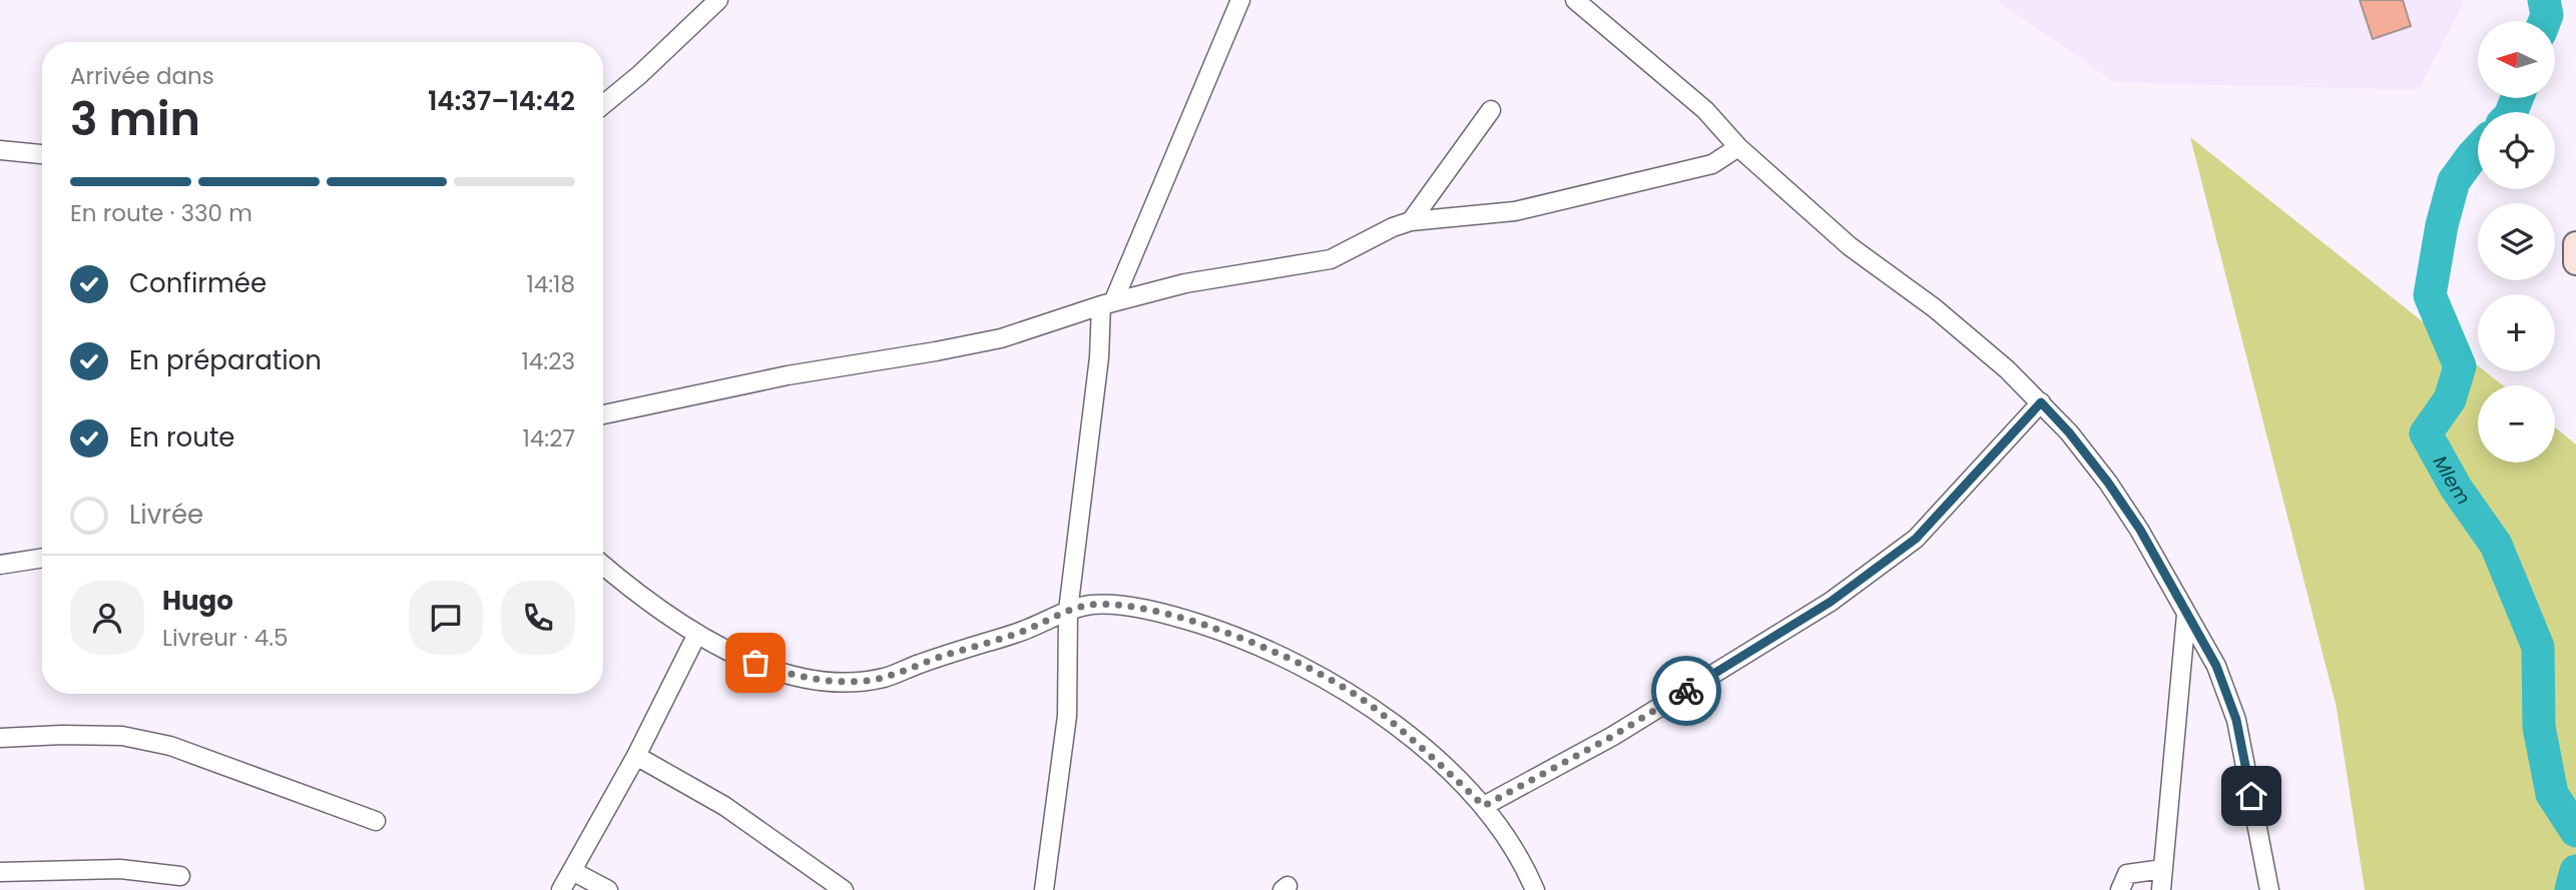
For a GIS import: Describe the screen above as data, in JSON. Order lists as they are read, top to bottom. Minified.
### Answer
{"water":["Mlem"],"north":"left","page":{"map_buttons":["+","−"],"heading":["3 min","Arrivée dans","14:37–14:42"],"panel":["Hugo","Livreur · 4.5"],"bar":"En route · 330 m","list":[["Confirmée","14:18"],["En préparation","14:23"],["En route","14:27"],"Livrée"]}}
